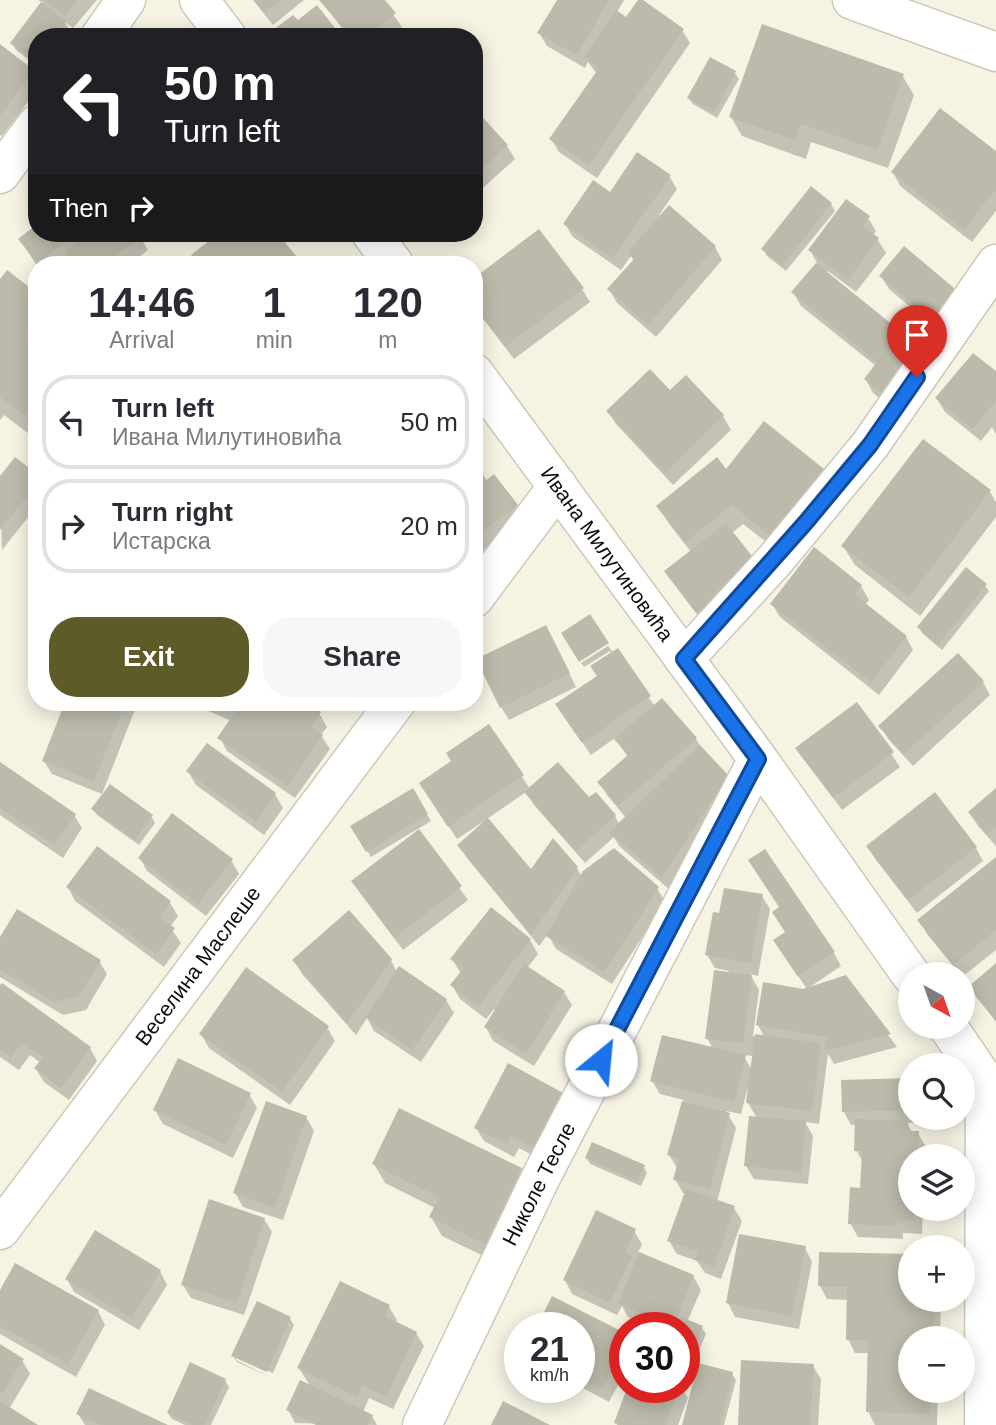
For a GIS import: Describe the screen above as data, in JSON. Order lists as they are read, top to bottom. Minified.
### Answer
{"streets":{"street":["Ивана Милутиновића","Веселина Маслеше","Николе Тесле"]},"crossings":[["Ивана Милутиновића","Николе Тесле"]],"north":"bottom right","page":{"turn":["50 m","Turn left"],"then":"Then","eta":["14:46","Arrival","1","min","120","m"],"list":[{"name":"Turn left","note":"Ивана Милутиновића","value":"50 m"},{"name":"Turn right","note":"Истарска","value":"20 m"}],"buttons":["Exit","Share"],"map_buttons":["+","−"],"speed":"21 km/h","limit":"30"}}
